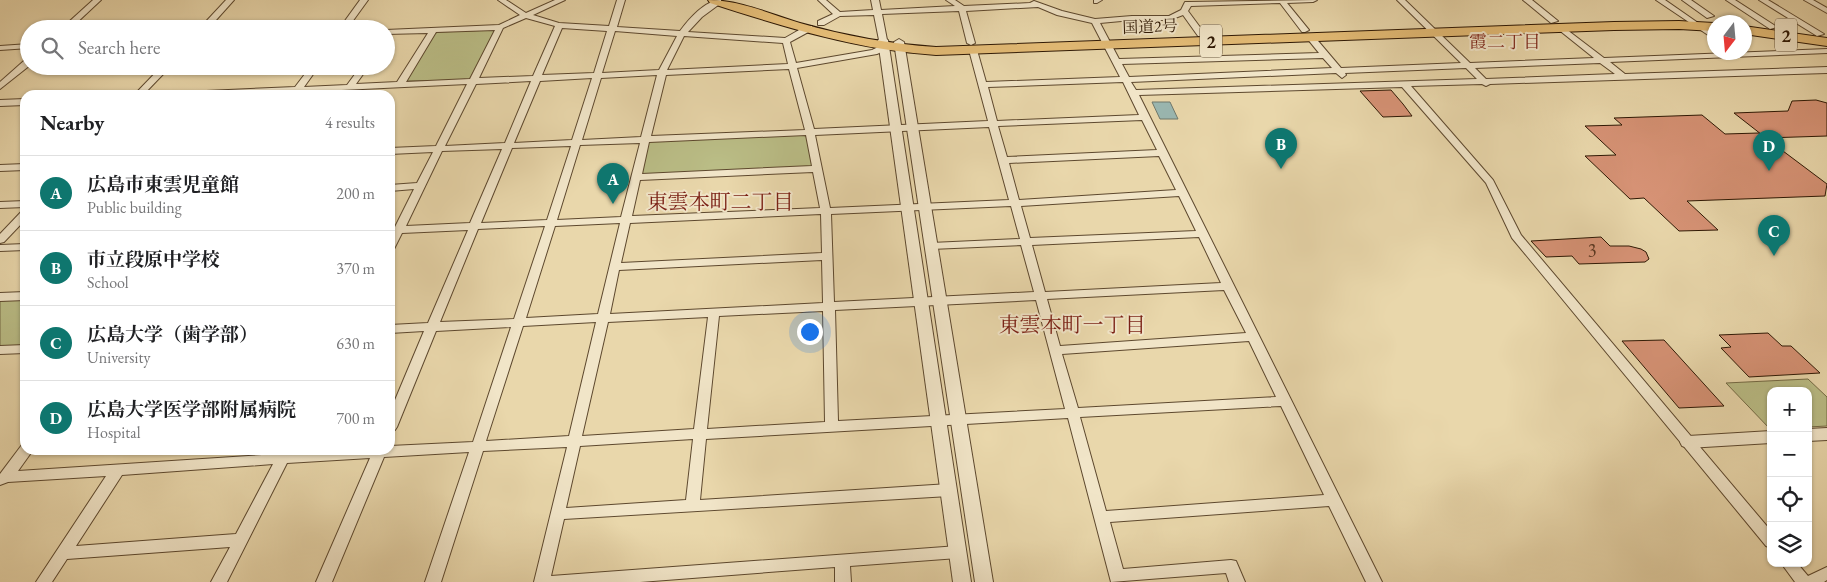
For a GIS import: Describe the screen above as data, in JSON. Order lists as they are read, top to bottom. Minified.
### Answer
{"streets":{"highway":["国道2号","2"]},"districts":["霞二丁目","東雲本町二丁目","東雲本町一丁目"],"house_numbers":["3"],"north":"bottom","page":{"search":"Search here","heading":["Nearby","4 results"],"pins":["B","D","A","C"],"list":[{"mark":"A","name":"広島市東雲児童館","note":"Public building","value":"200 m"},{"mark":"B","name":"市立段原中学校","note":"School","value":"370 m"},{"mark":"C","name":"広島大学（歯学部）","note":"University","value":"630 m"},{"mark":"D","name":"広島大学医学部附属病院","note":"Hospital","value":"700 m"}],"map_buttons":["+","−"]}}
